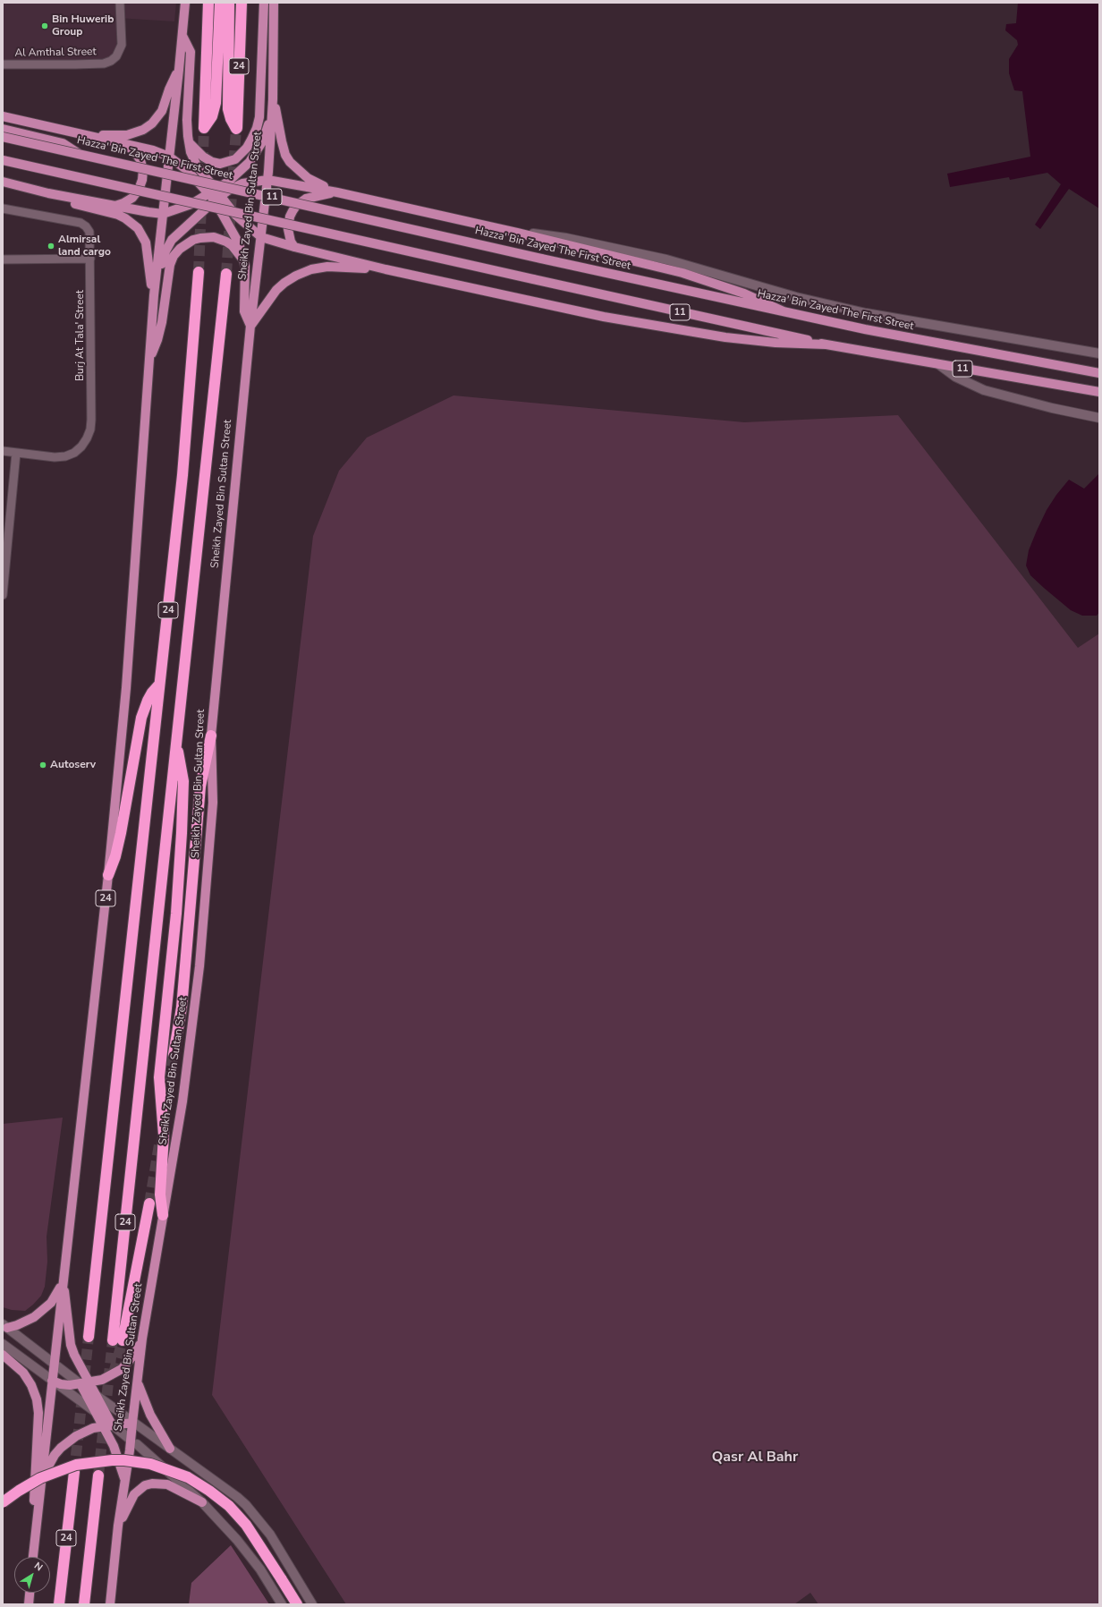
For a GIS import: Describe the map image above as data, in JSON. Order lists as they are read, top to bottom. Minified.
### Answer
{"streets":{"highway":["24","Sheikh Zayed Bin Sultan Street"],"main road":["Hazza' Bin Zayed The First Street","11"],"street":["Al Amthal Street","Burj At Tala' Street"]},"districts":["Qasr Al Bahr"],"places":["Bin Huwerib Group","Almirsal land cargo","Autoserv"],"north":"top right"}
